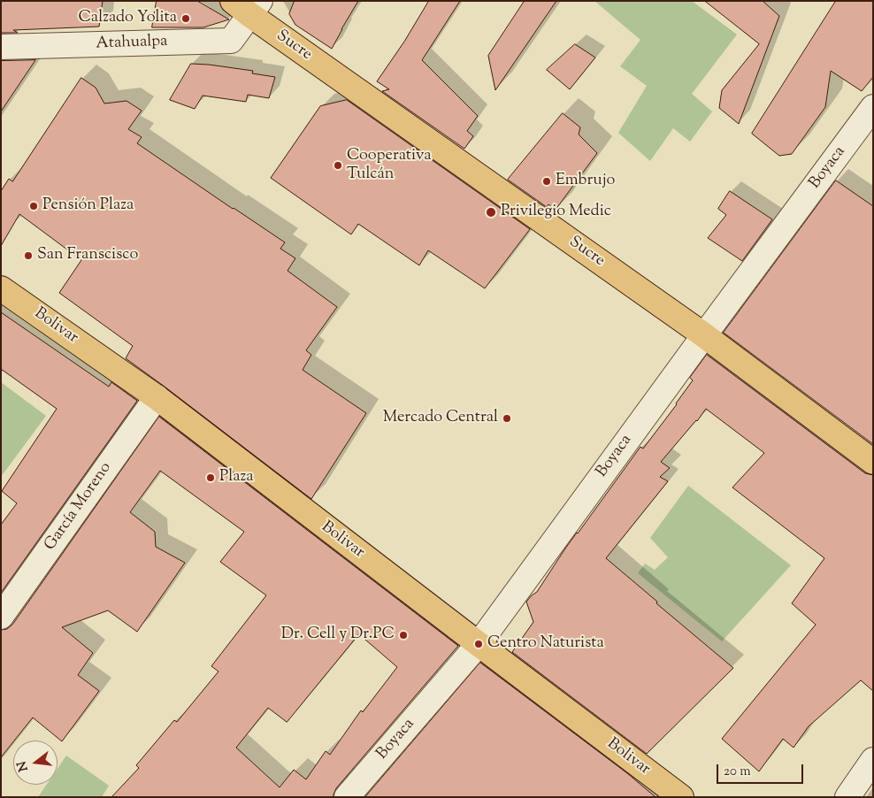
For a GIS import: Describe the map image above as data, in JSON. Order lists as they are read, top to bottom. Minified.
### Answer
{"streets":{"main road":["Sucre","Bolivar"],"street":["Atahualpa","Boyaca","García Moreno"]},"crossings":[["Atahualpa","Sucre"],["Sucre","Boyaca"],["Boyaca","Bolivar"],["Bolivar","García Moreno"]],"places":["Calzado Yolita","Cooperativa Tulcán","Embrujo","Pensión Plaza","Privilegio Medic","San Franscisco","Mercado Central","Plaza","Dr. Cell y Dr.PC","Centro Naturista"],"scale_bar":"20 m","north":"left"}
